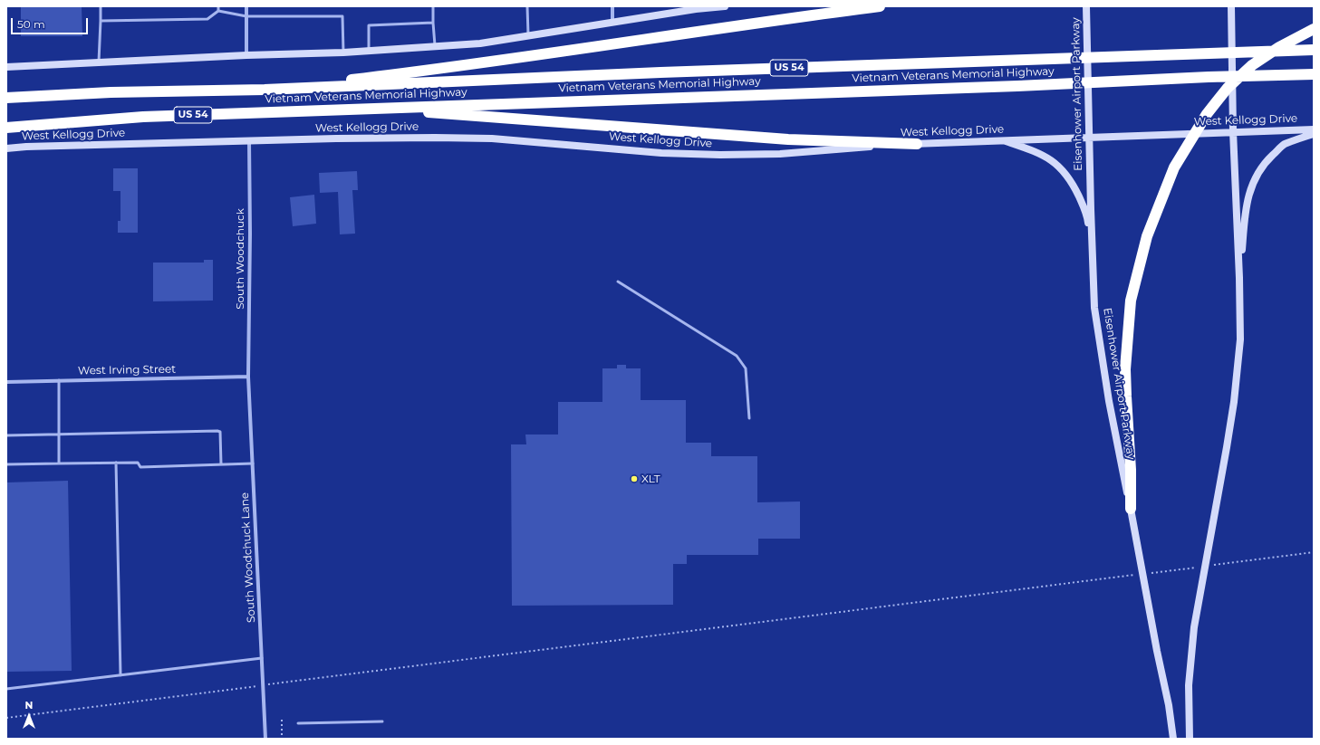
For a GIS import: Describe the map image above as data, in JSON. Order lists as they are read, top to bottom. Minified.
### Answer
{"streets":{"highway":["US 54","Vietnam Veterans Memorial Highway"],"main road":["Eisenhower Airport Parkway","West Kellogg Drive"],"street":["South Woodchuck","West Irving Street","South Woodchuck Lane"]},"crossings":[["Eisenhower Airport Parkway","West Kellogg Drive"],["West Kellogg Drive","South Woodchuck"],["South Woodchuck","West Irving Street"],["South Woodchuck","South Woodchuck Lane"],["West Irving Street","South Woodchuck Lane"]],"places":["XLT"],"scale_bar":"50 m","north":"top"}
